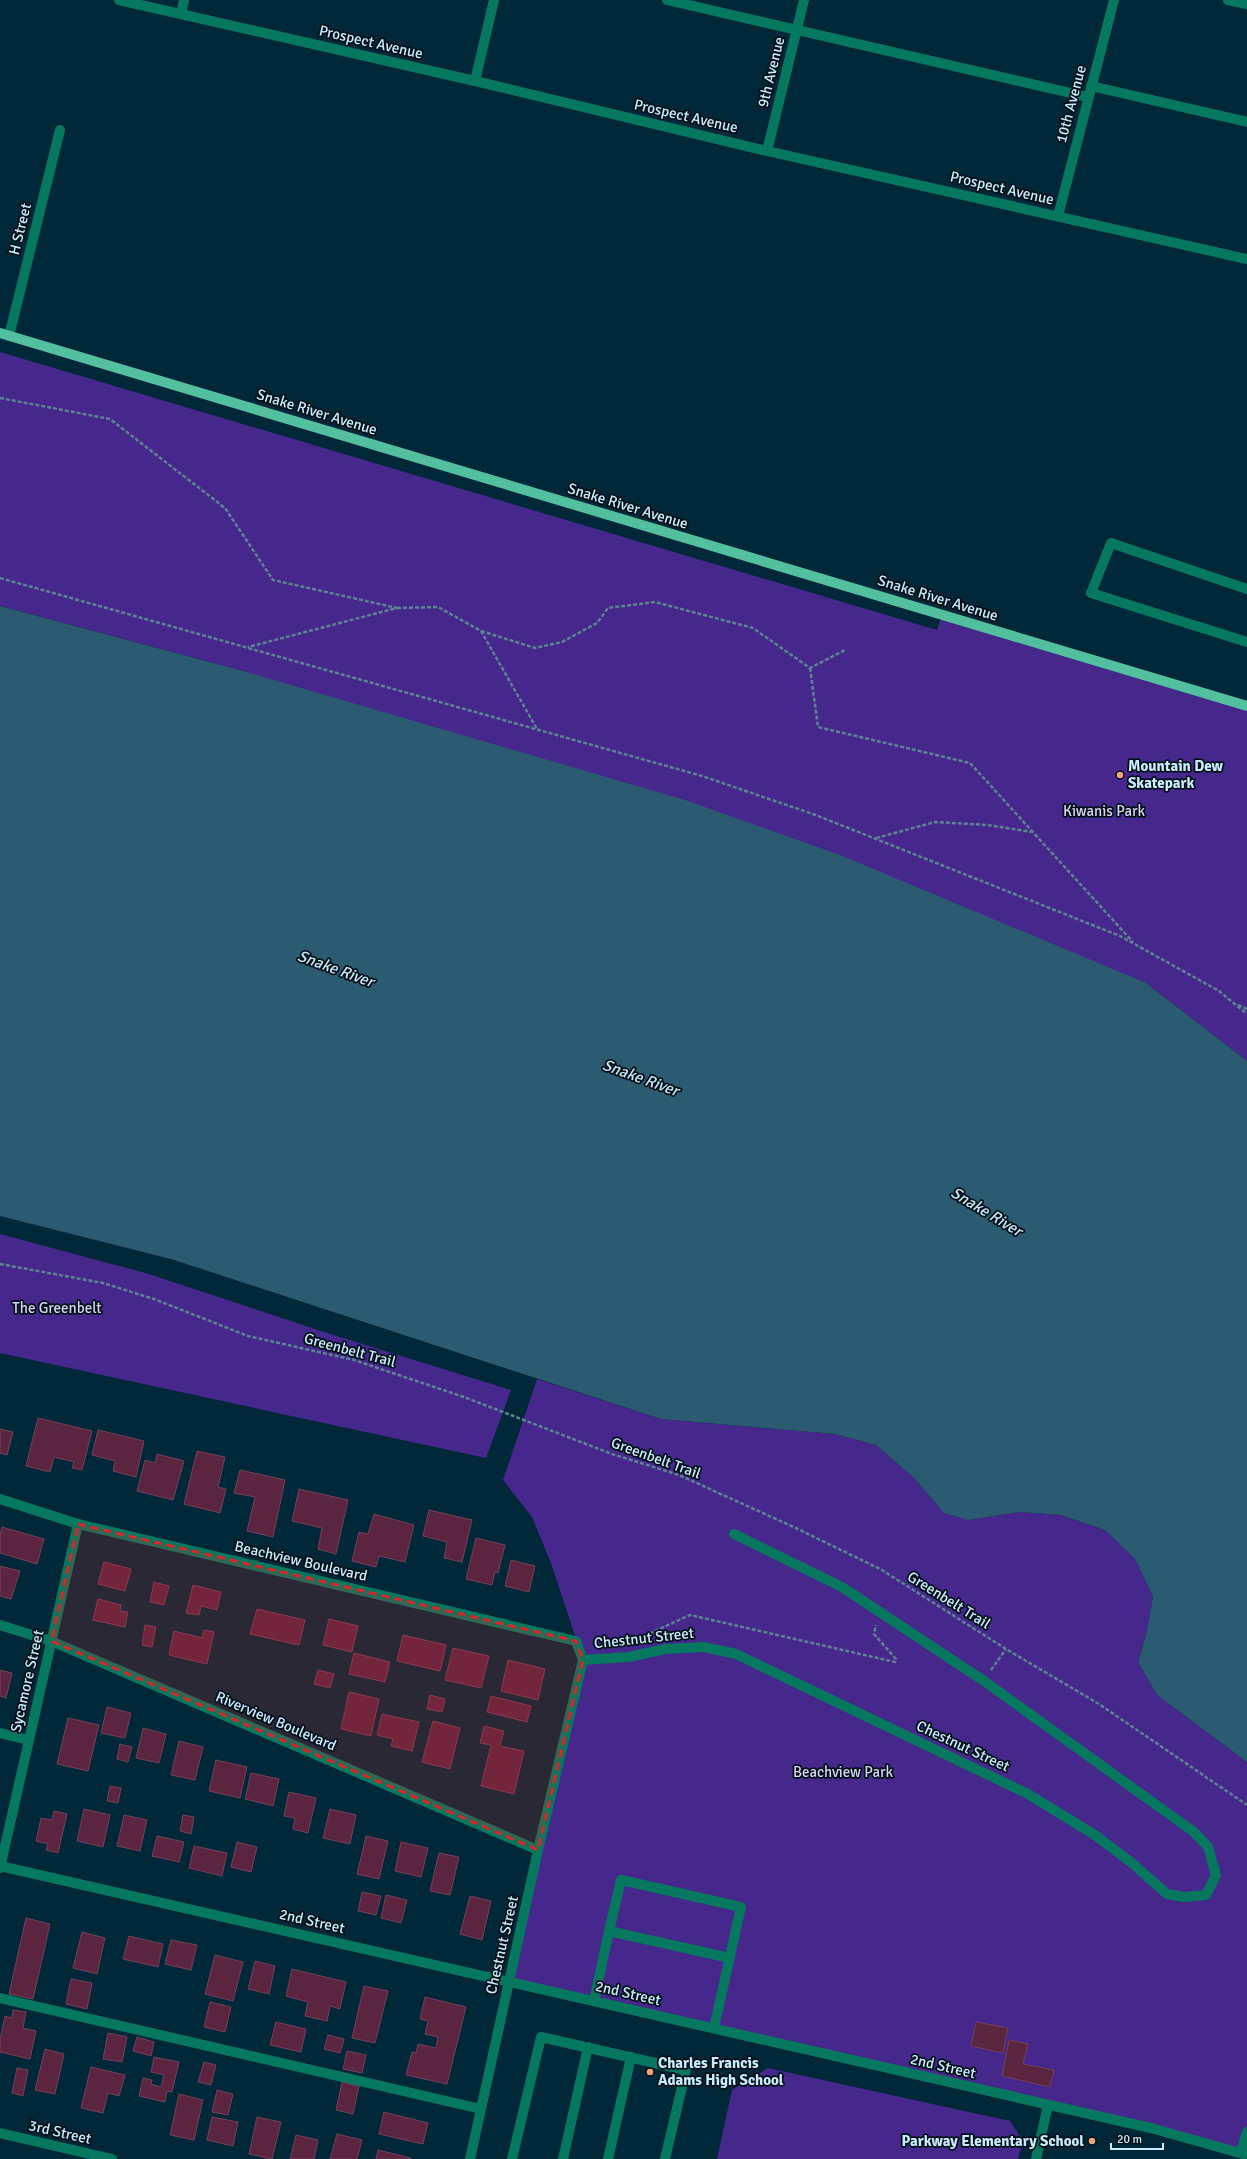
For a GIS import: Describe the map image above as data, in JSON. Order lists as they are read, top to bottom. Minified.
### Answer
{"streets":{"main road":["Snake River Avenue"],"street":["Prospect Avenue","9th Avenue","10th Avenue","H Street","Beachview Boulevard","Chestnut Street","Sycamore Street","Riverview Boulevard","2nd Street","3rd Street"],"path":["Greenbelt Trail"]},"crossings":[["Prospect Avenue","9th Avenue"],["Prospect Avenue","10th Avenue"],["H Street","Snake River Avenue"],["Beachview Boulevard","Chestnut Street"],["Beachview Boulevard","Sycamore Street"],["Chestnut Street","Riverview Boulevard"],["Chestnut Street","2nd Street"],["Sycamore Street","Riverview Boulevard"],["Sycamore Street","2nd Street"]],"water":["Snake River"],"parks":["Kiwanis Park","The Greenbelt","Beachview Park"],"places":["Mountain Dew Skatepark","Charles Francis Adams High School","Parkway Elementary School"],"scale_bar":"20 m"}
